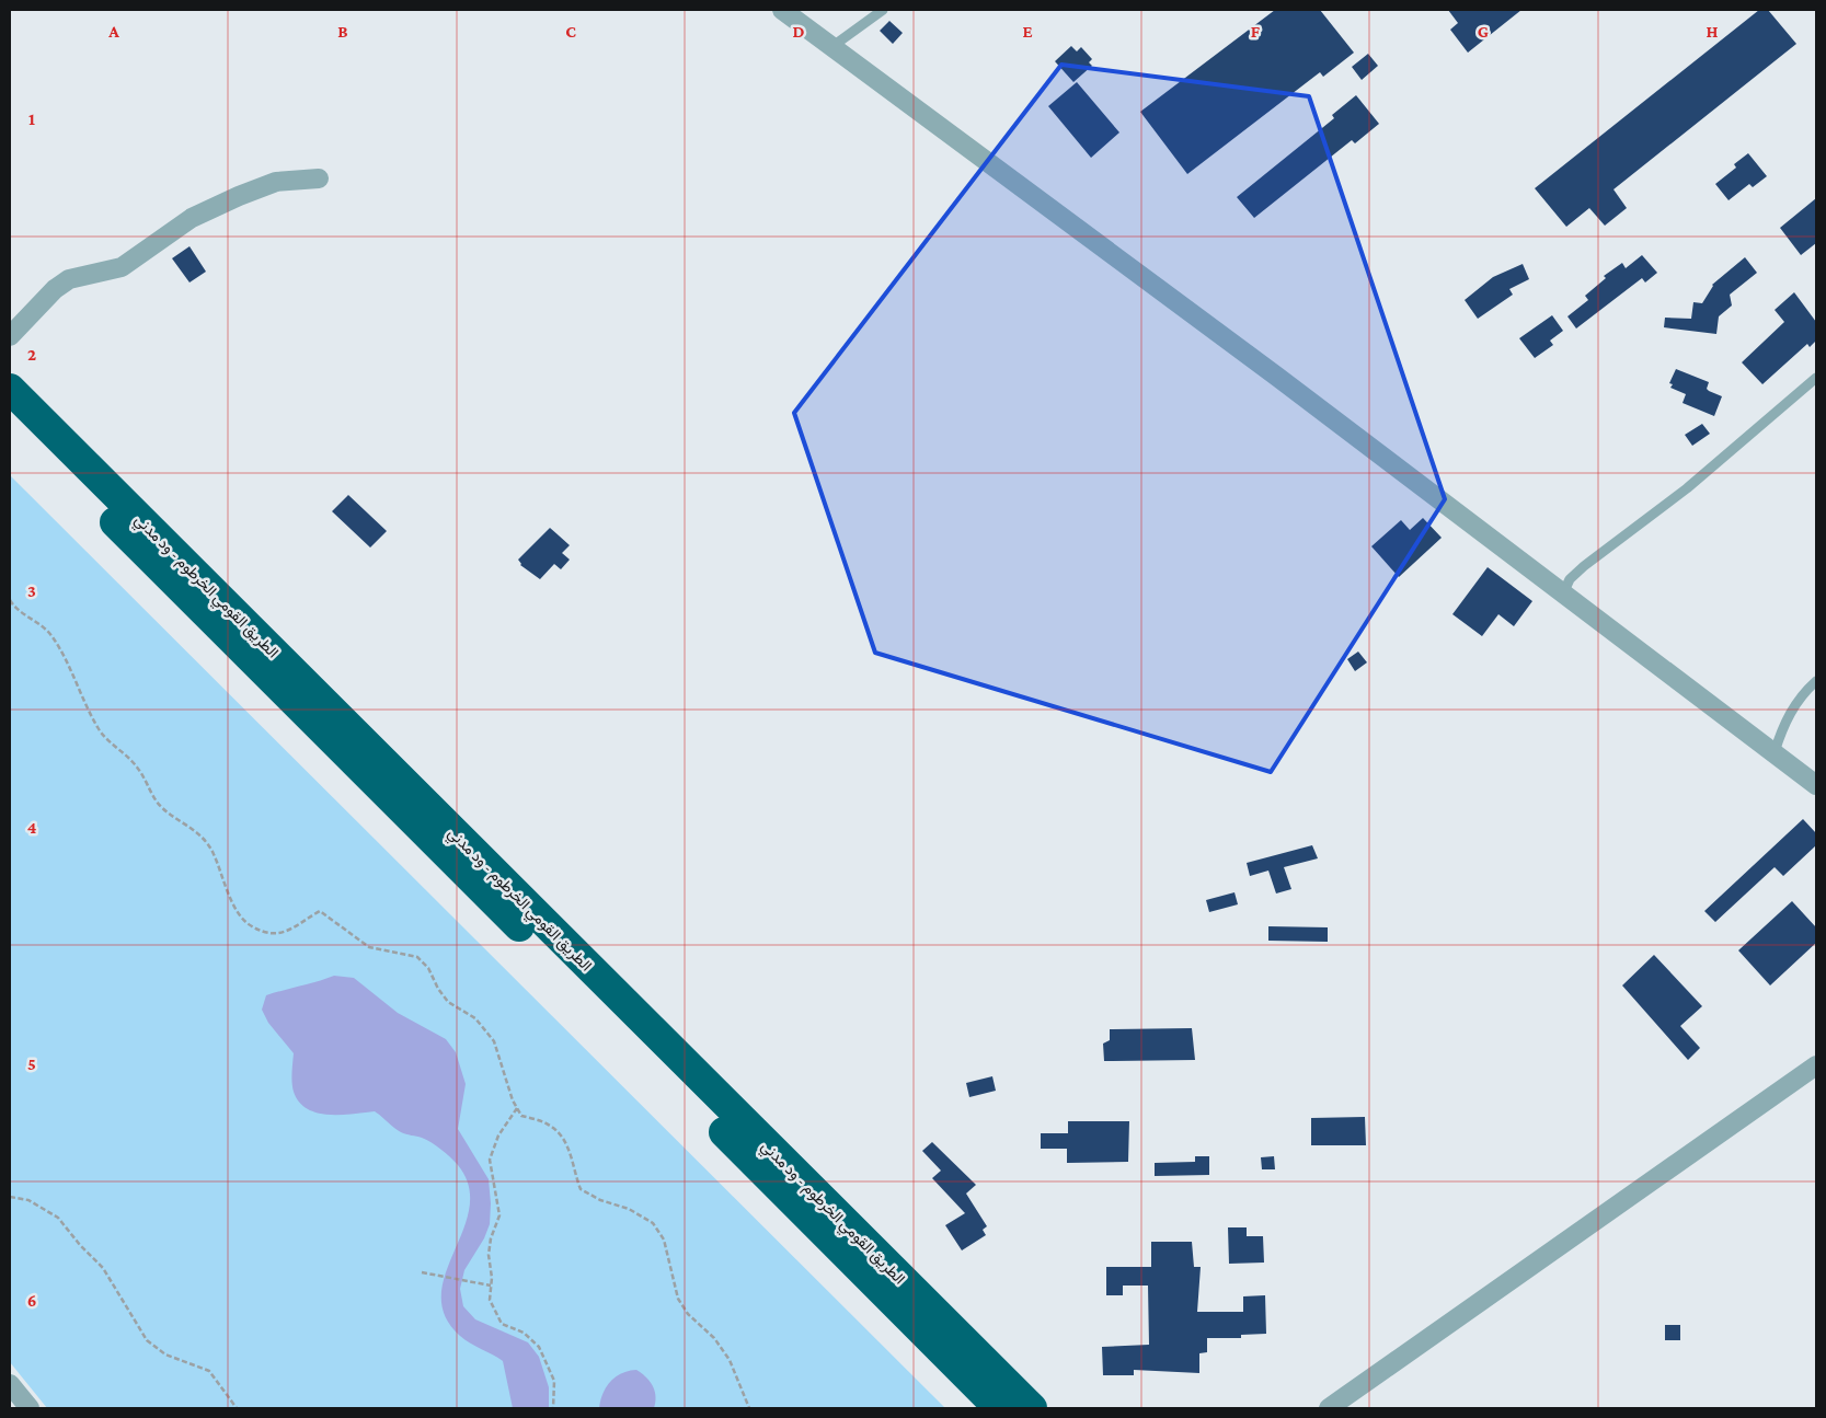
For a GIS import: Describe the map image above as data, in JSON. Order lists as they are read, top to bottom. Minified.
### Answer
{"streets":{"highway":["الطريق القومي الخرطوم - ود مدني"]},"grid":{"columns":["A","B","C","D","E","F","G","H"],"rows":["1","2","3","4","5","6"]}}
